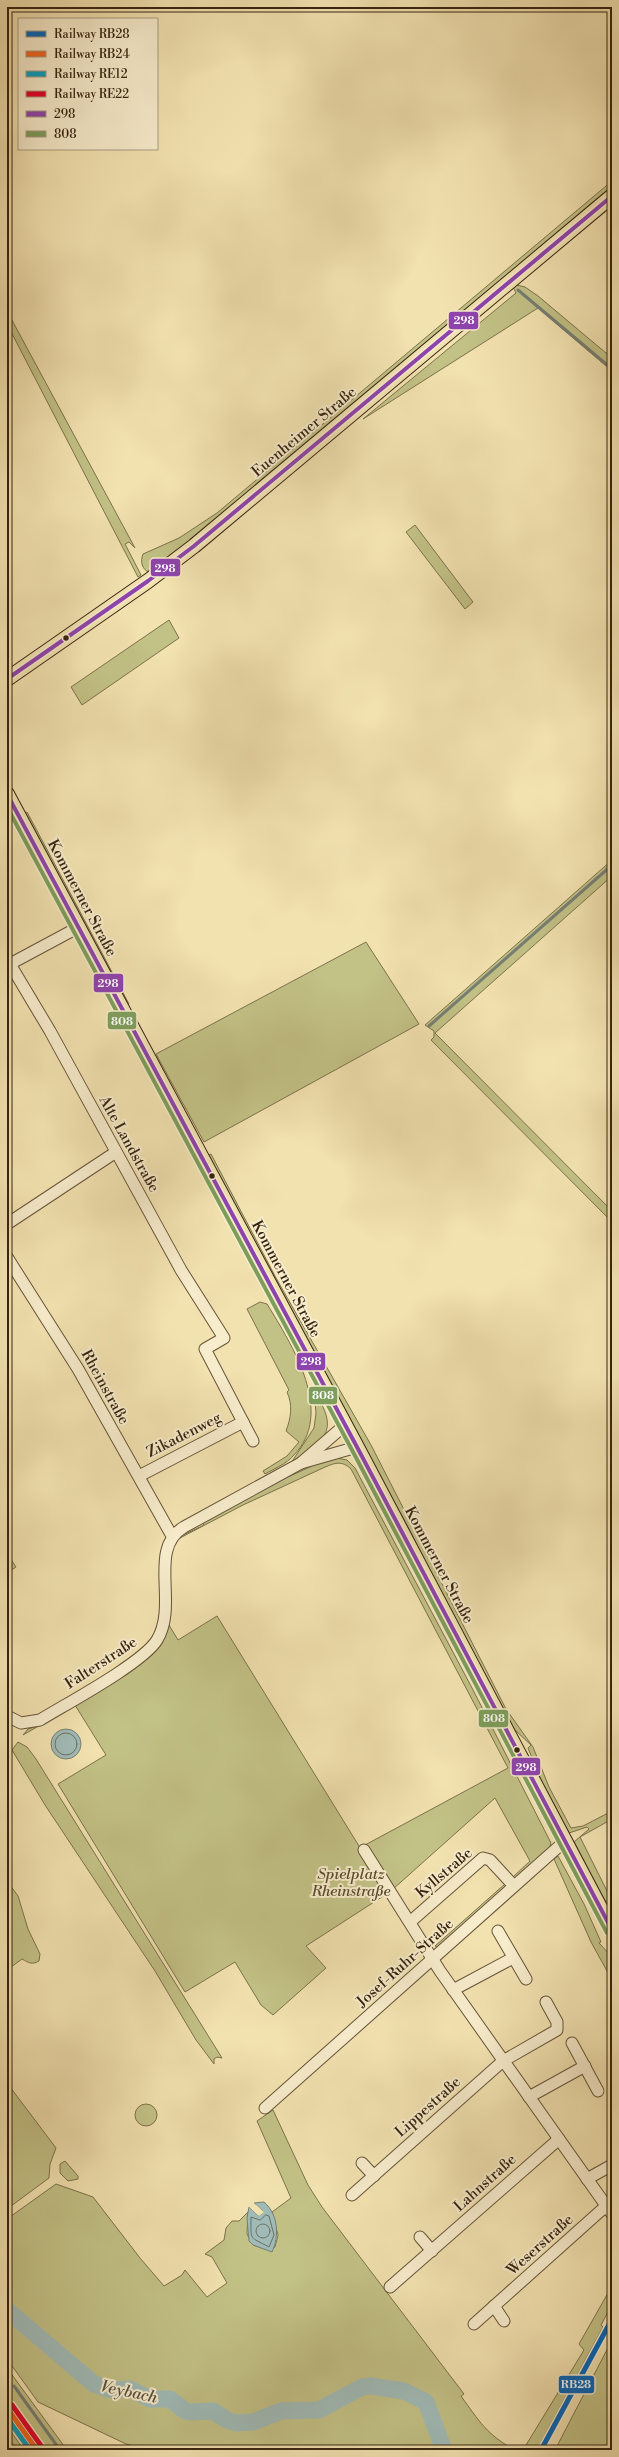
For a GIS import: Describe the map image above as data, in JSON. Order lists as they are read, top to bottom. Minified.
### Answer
{"streets":{"main road":["Euenheimer Straße","Kommerner Straße"],"street":["Alte Landstraße","Rheinstraße","Zikadenweg","Falterstraße","Kyllstraße","Josef-Ruhr-Straße","Lippestraße","Lahnstraße","Weserstraße"]},"crossings":[["Kommerner Straße","Alte Landstraße"],["Kommerner Straße","Josef-Ruhr-Straße"],["Alte Landstraße","Zikadenweg"],["Rheinstraße","Zikadenweg"],["Rheinstraße","Falterstraße"],["Kyllstraße","Josef-Ruhr-Straße"]],"water":["Veybach"],"parks":["Spielplatz Rheinstraße"],"lines":["transit line 298","transit line 808","rail line RB28","rail line RE22","rail line RB24","rail line RE12"],"legend":["Railway RB28","Railway RB24","Railway RE12","Railway RE22","298","808"]}
